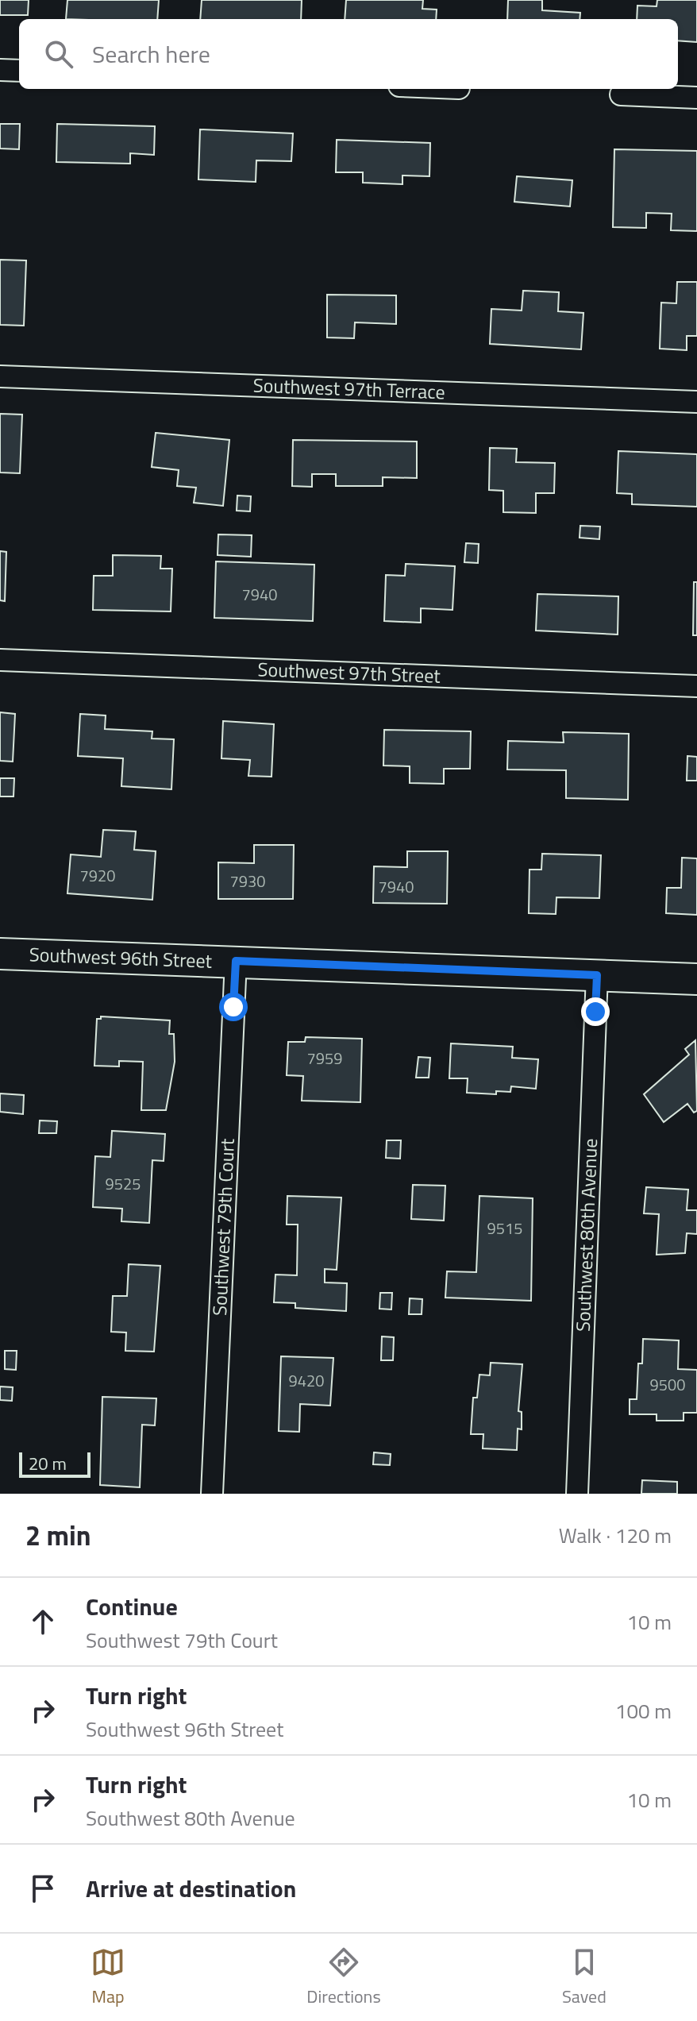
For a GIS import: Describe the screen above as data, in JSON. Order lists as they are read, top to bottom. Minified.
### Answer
{"streets":{"street":["Southwest 97th Terrace","Southwest 97th Street","Southwest 96th Street","Southwest 79th Court","Southwest 80th Avenue"]},"crossings":[["Southwest 96th Street","Southwest 79th Court"],["Southwest 96th Street","Southwest 80th Avenue"]],"house_numbers":["7940","7920","7930","7940","7959","9525","9515","9420","9500"],"scale_bar":"20 m","page":{"search":"Search here","scale":"20 m","heading":["2 min","Walk · 120 m"],"list":[["Continue","Southwest 79th Court","10 m"],["Turn right","Southwest 96th Street","100 m"],["Turn right","Southwest 80th Avenue","10 m"],"Arrive at destination"],"nav":["Map","Directions","Saved"]}}
